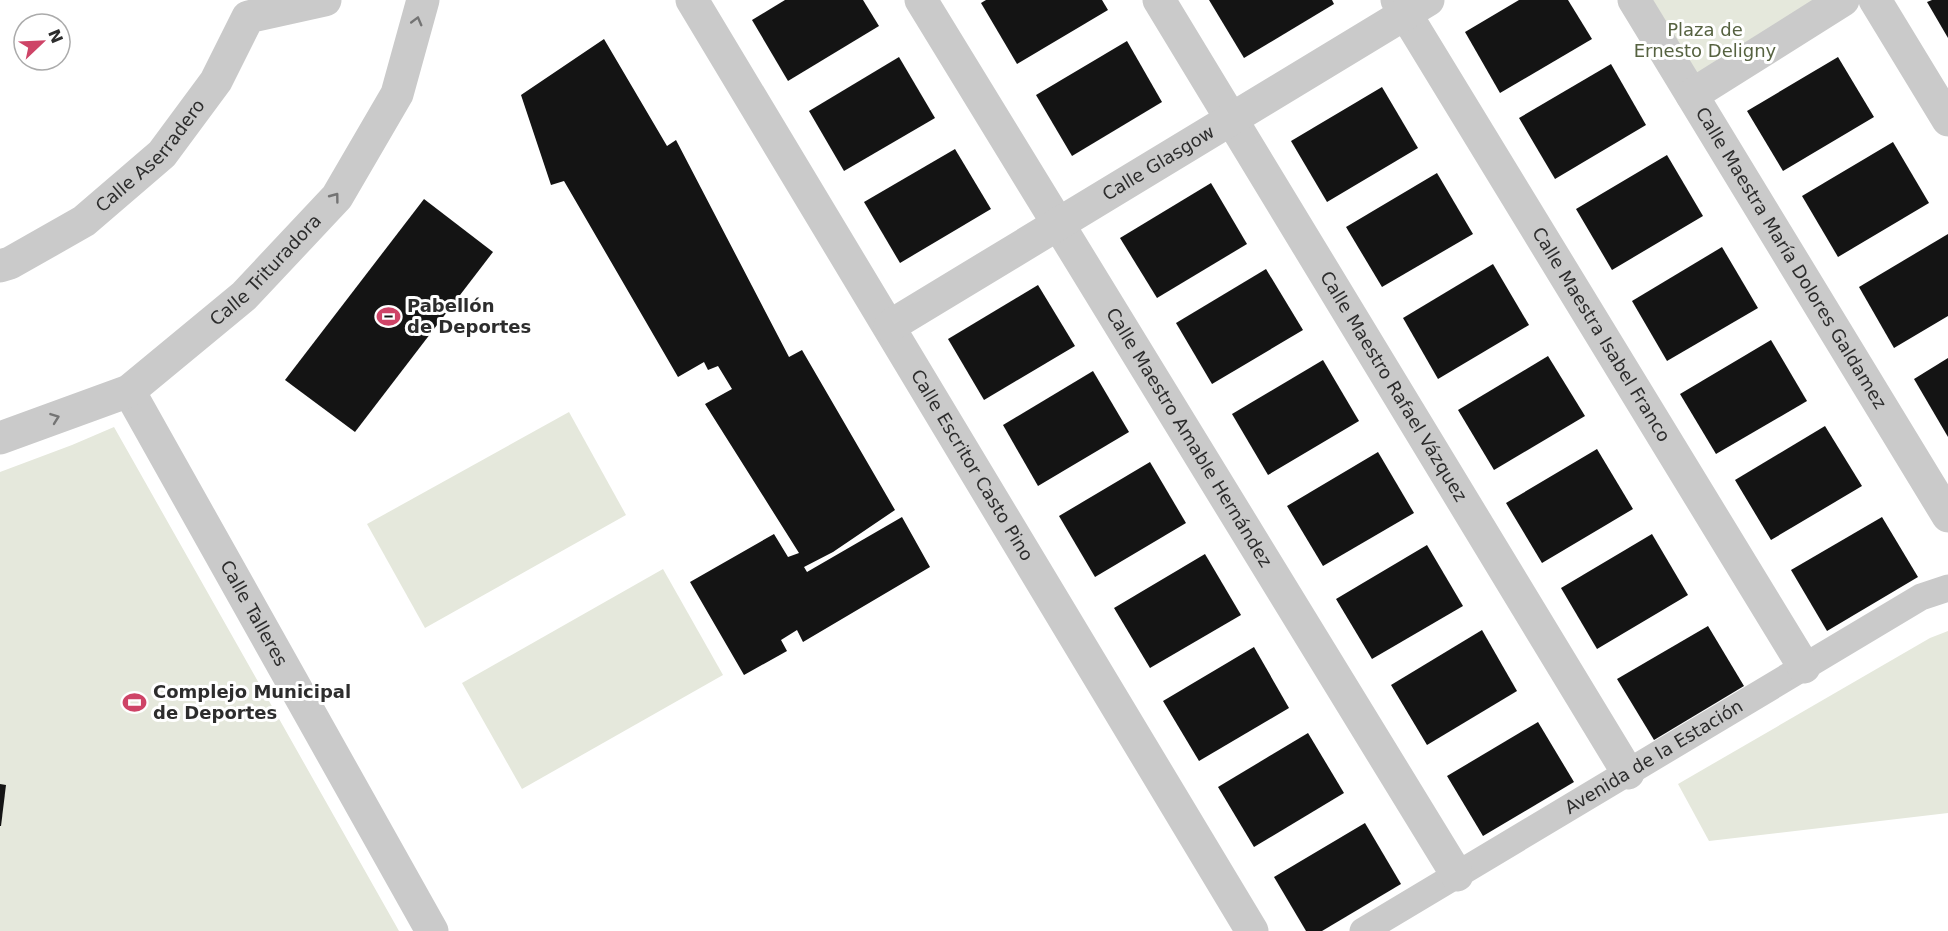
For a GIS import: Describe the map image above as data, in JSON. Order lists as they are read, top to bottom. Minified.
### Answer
{"streets":{"street":["Calle Aserradero","Calle Glasgow","Calle Maestra María Dolores Galdamez","Calle Trituradora","Calle Maestra Isabel Franco","Calle Maestro Rafael Vázquez","Calle Maestro Amable Hernández","Calle Escritor Casto Pino","Calle Talleres","Avenida de la Estación"]},"crossings":[["Calle Glasgow","Calle Maestra Isabel Franco"],["Calle Glasgow","Calle Maestro Rafael Vázquez"],["Calle Glasgow","Calle Maestro Amable Hernández"],["Calle Glasgow","Calle Escritor Casto Pino"],["Calle Trituradora","Calle Talleres"],["Calle Maestra Isabel Franco","Avenida de la Estación"],["Calle Maestro Rafael Vázquez","Avenida de la Estación"],["Calle Maestro Amable Hernández","Avenida de la Estación"]],"one_way":["Calle Trituradora"],"parks":["Plaza de Ernesto Deligny"],"places":{"sports":["Pabellón de Deportes","Complejo Municipal de Deportes"]},"north":"top right"}
